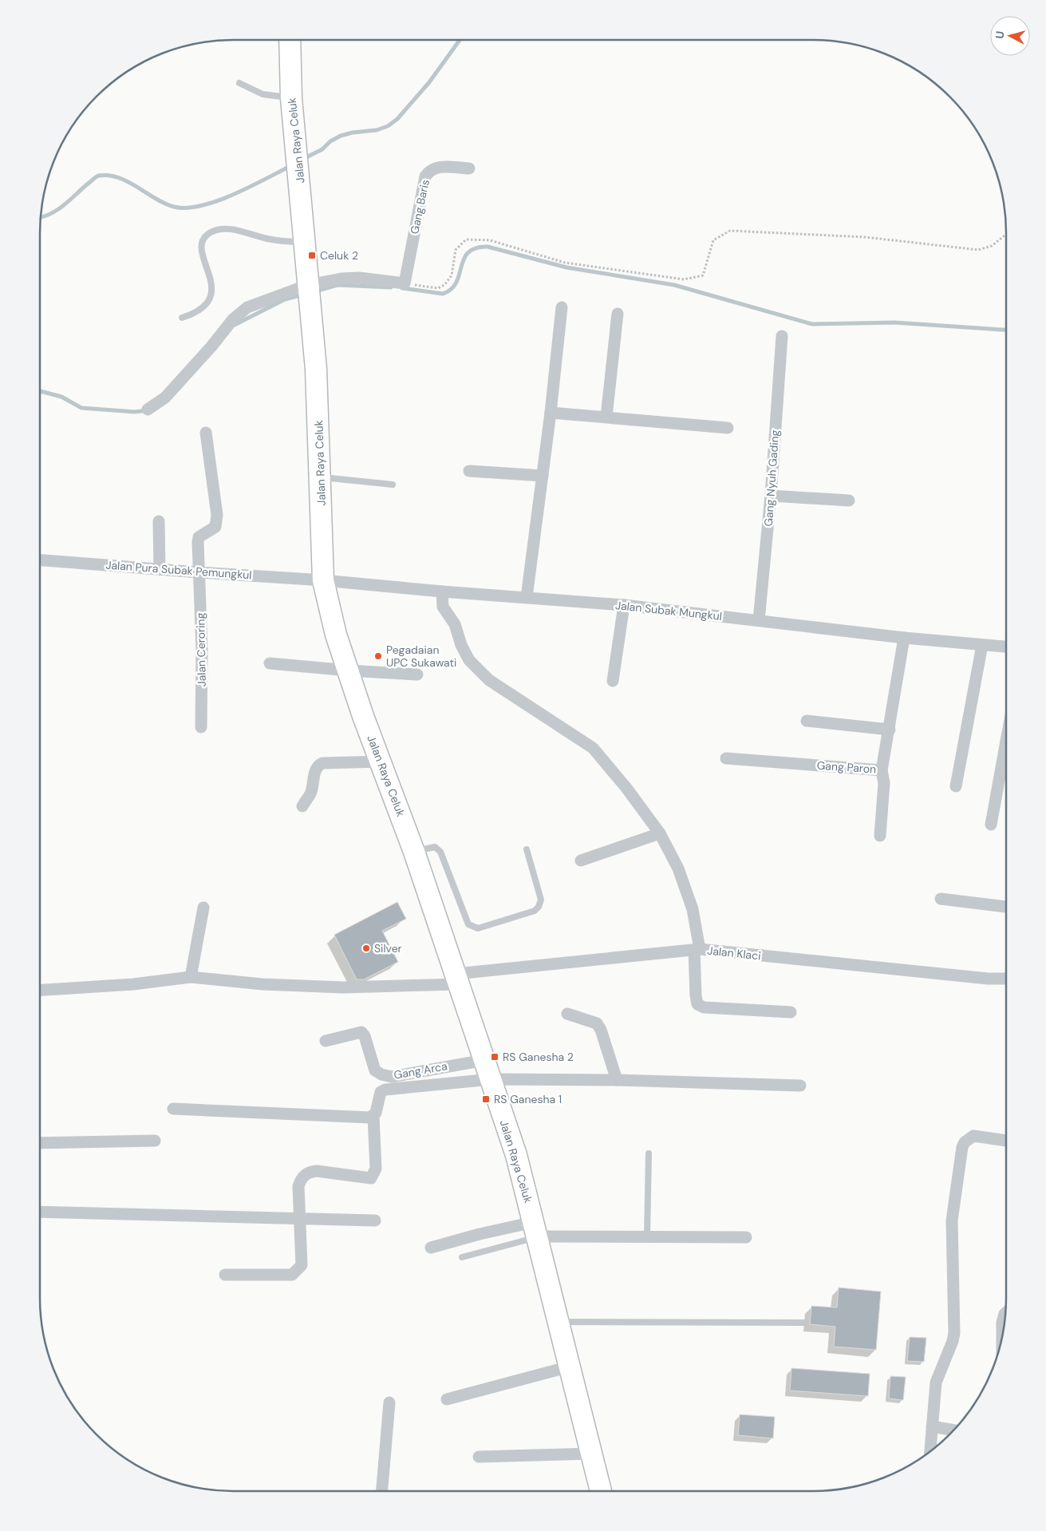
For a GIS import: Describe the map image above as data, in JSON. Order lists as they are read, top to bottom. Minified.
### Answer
{"streets":{"highway":["Jalan Raya Celuk"],"street":["Gang Baris","Gang Nyuh Gading","Jalan Pura Subak Pemungkul","Jalan Subak Mungkul","Jalan Ceroring","Gang Paron","Jalan Klaci","Gang Arca"]},"crossings":[["Jalan Raya Celuk","Jalan Pura Subak Pemungkul"],["Jalan Raya Celuk","Jalan Subak Mungkul"],["Jalan Raya Celuk","Jalan Klaci"],["Jalan Raya Celuk","Gang Arca"],["Gang Nyuh Gading","Jalan Subak Mungkul"],["Jalan Pura Subak Pemungkul","Jalan Subak Mungkul"],["Jalan Pura Subak Pemungkul","Jalan Ceroring"],["Jalan Subak Mungkul","Gang Paron"]],"places":{"transit":["Celuk 2","RS Ganesha 2","RS Ganesha 1"],"other":["Pegadaian UPC Sukawati","Silver"]},"north":"left"}
